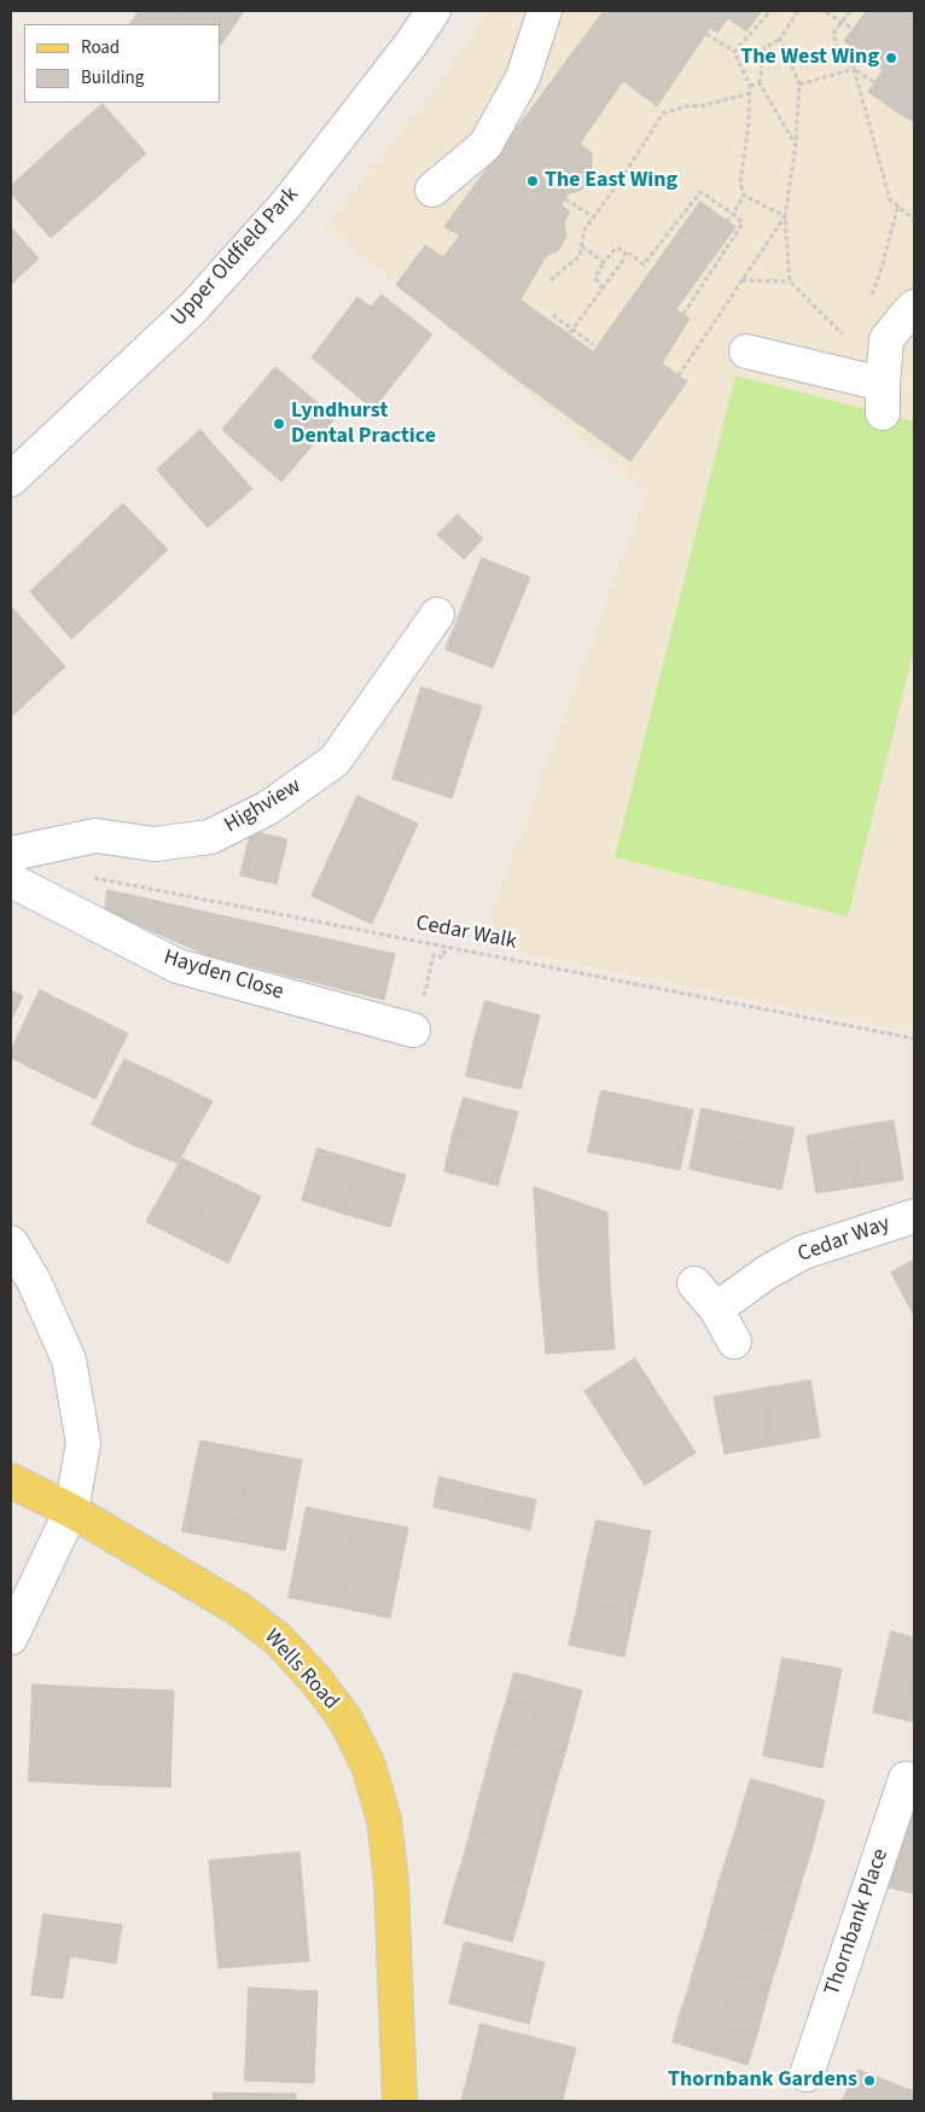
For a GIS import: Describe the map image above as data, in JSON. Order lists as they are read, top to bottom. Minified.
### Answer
{"streets":{"main road":["Wells Road"],"street":["Upper Oldfield Park","Highview","Hayden Close","Cedar Way","Thornbank Place"],"path":["Cedar Walk"]},"places":["The West Wing","The East Wing","Lyndhurst Dental Practice","Thornbank Gardens"],"legend":["Road","Building"]}
